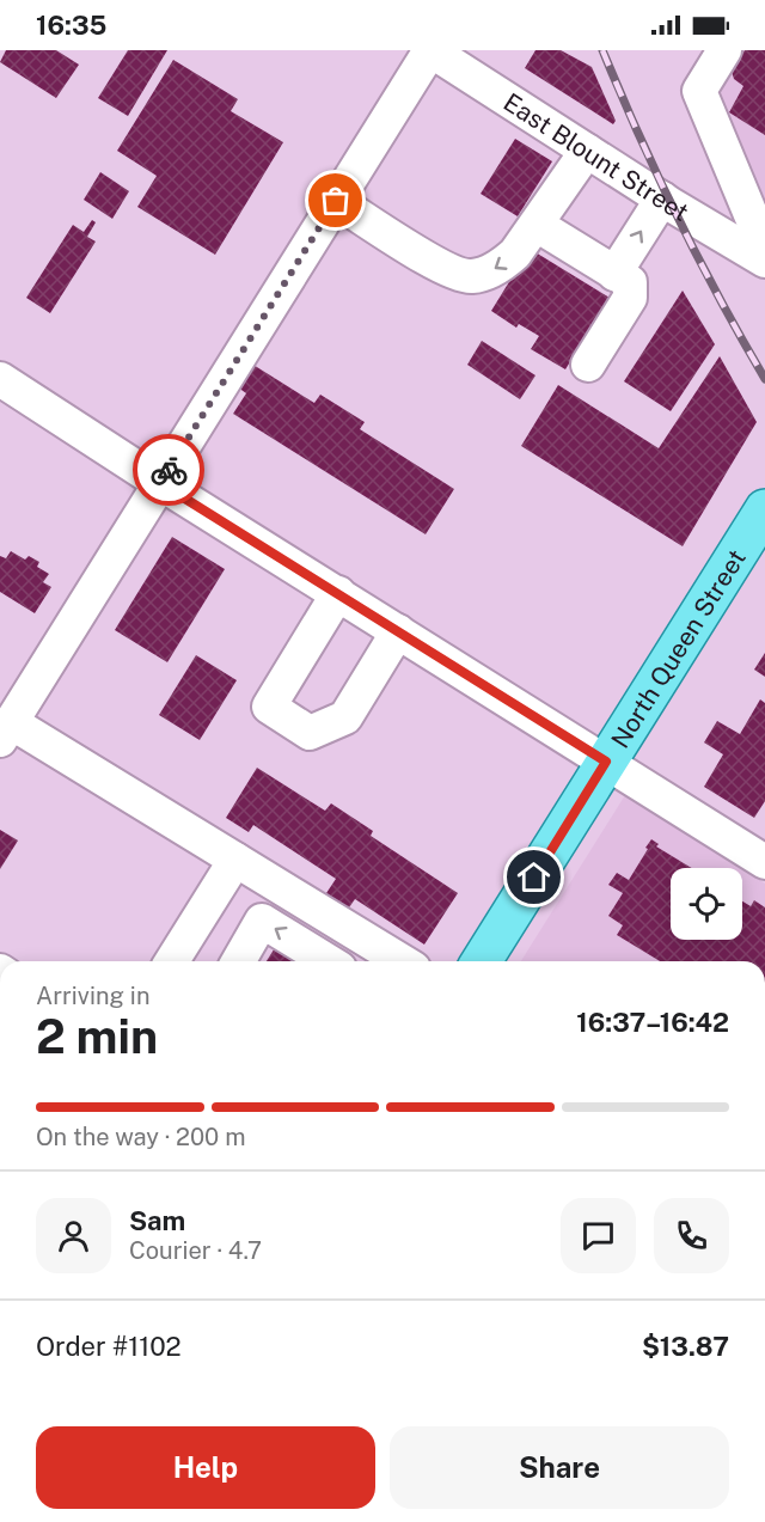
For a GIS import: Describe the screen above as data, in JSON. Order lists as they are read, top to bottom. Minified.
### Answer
{"streets":{"main road":["North Queen Street"],"street":["East Blount Street"]},"page":{"status":"16:35","heading":["2 min","Arriving in","16:37–16:42"],"panel":["Sam","Courier · 4.7","Order #1102","$13.87"],"bar":"On the way · 200 m","buttons":["Help","Share"]}}
